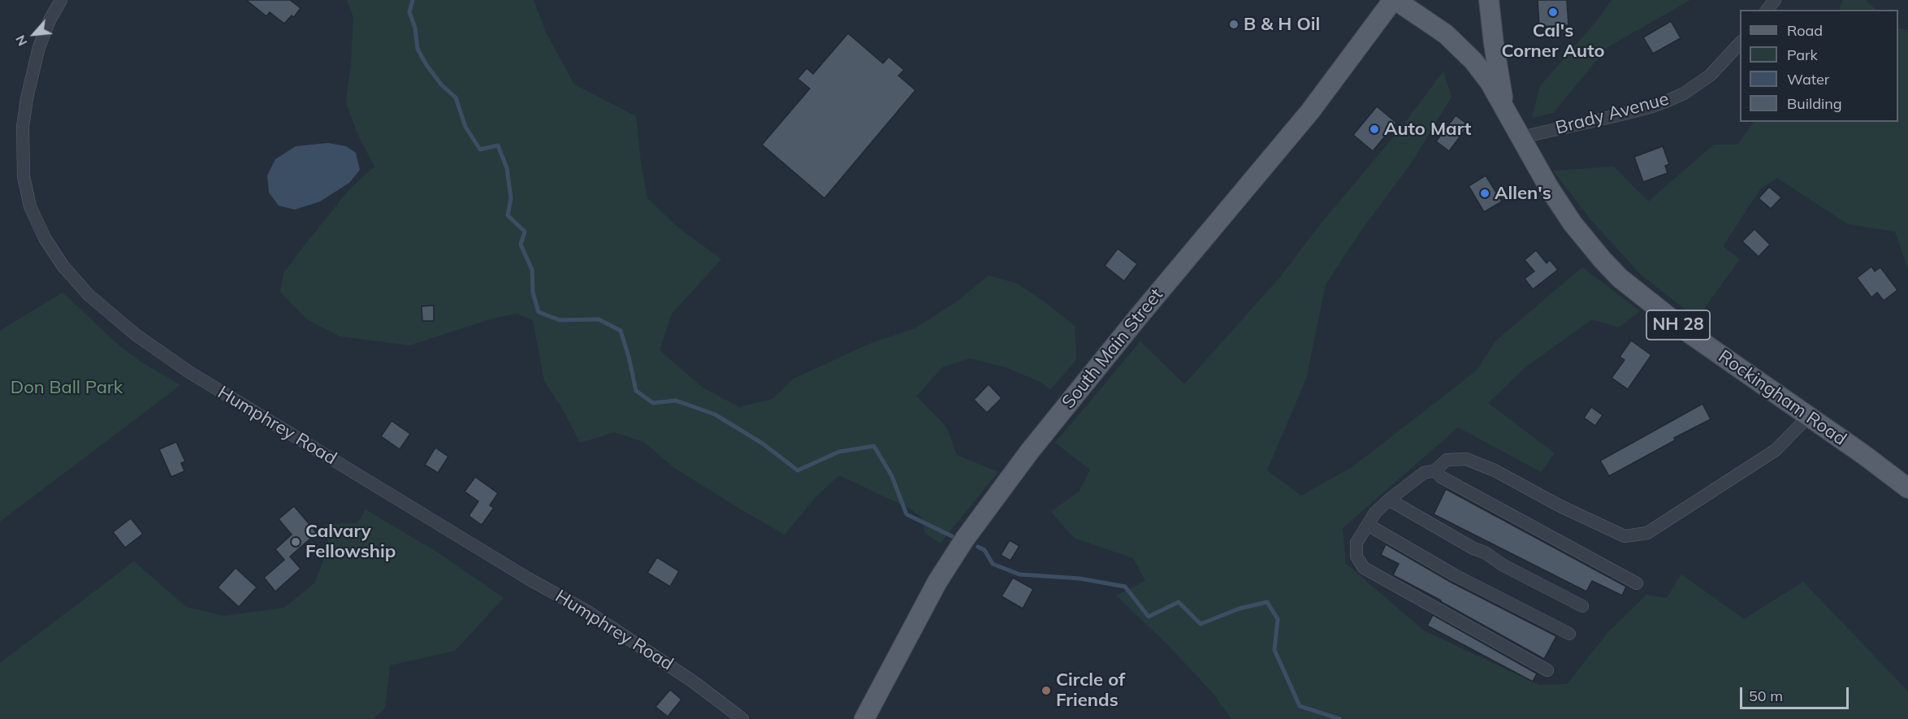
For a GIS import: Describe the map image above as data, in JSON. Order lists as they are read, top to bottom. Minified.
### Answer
{"streets":{"main road":["NH 28","South Main Street","Rockingham Road"],"street":["Brady Avenue","Humphrey Road"]},"crossings":[["Brady Avenue","Rockingham Road"],["NH 28","Rockingham Road"],["South Main Street","Rockingham Road"]],"parks":["Don Ball Park"],"places":["Cal's Corner Auto","B & H Oil","Auto Mart","Allen's","Calvary Fellowship","Circle of Friends"],"legend":["Road","Park","Water","Building"],"scale_bar":"50 m","north":"bottom left"}
